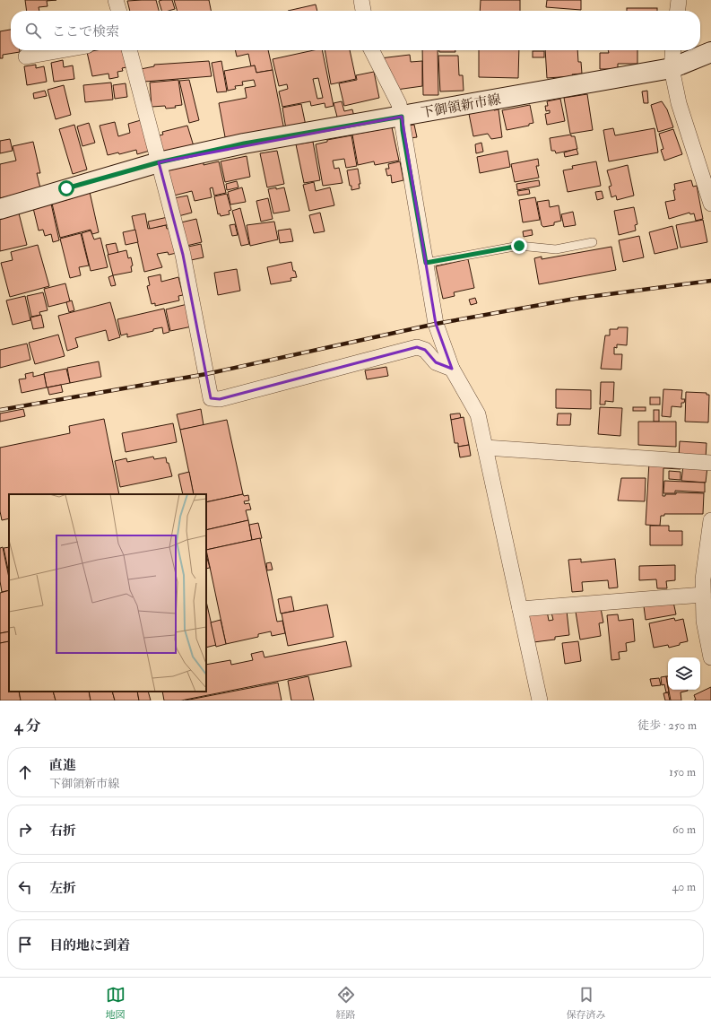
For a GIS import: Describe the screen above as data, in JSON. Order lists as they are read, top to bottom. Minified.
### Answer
{"streets":{"main road":["下御領新市線"]},"page":{"search":"ここで検索","heading":["4 分","徒歩 · 250 m"],"list":[["直進","下御領新市線","150 m"],["右折","60 m"],["左折","40 m"],"目的地に到着"],"nav":["地図","経路","保存済み"]}}
